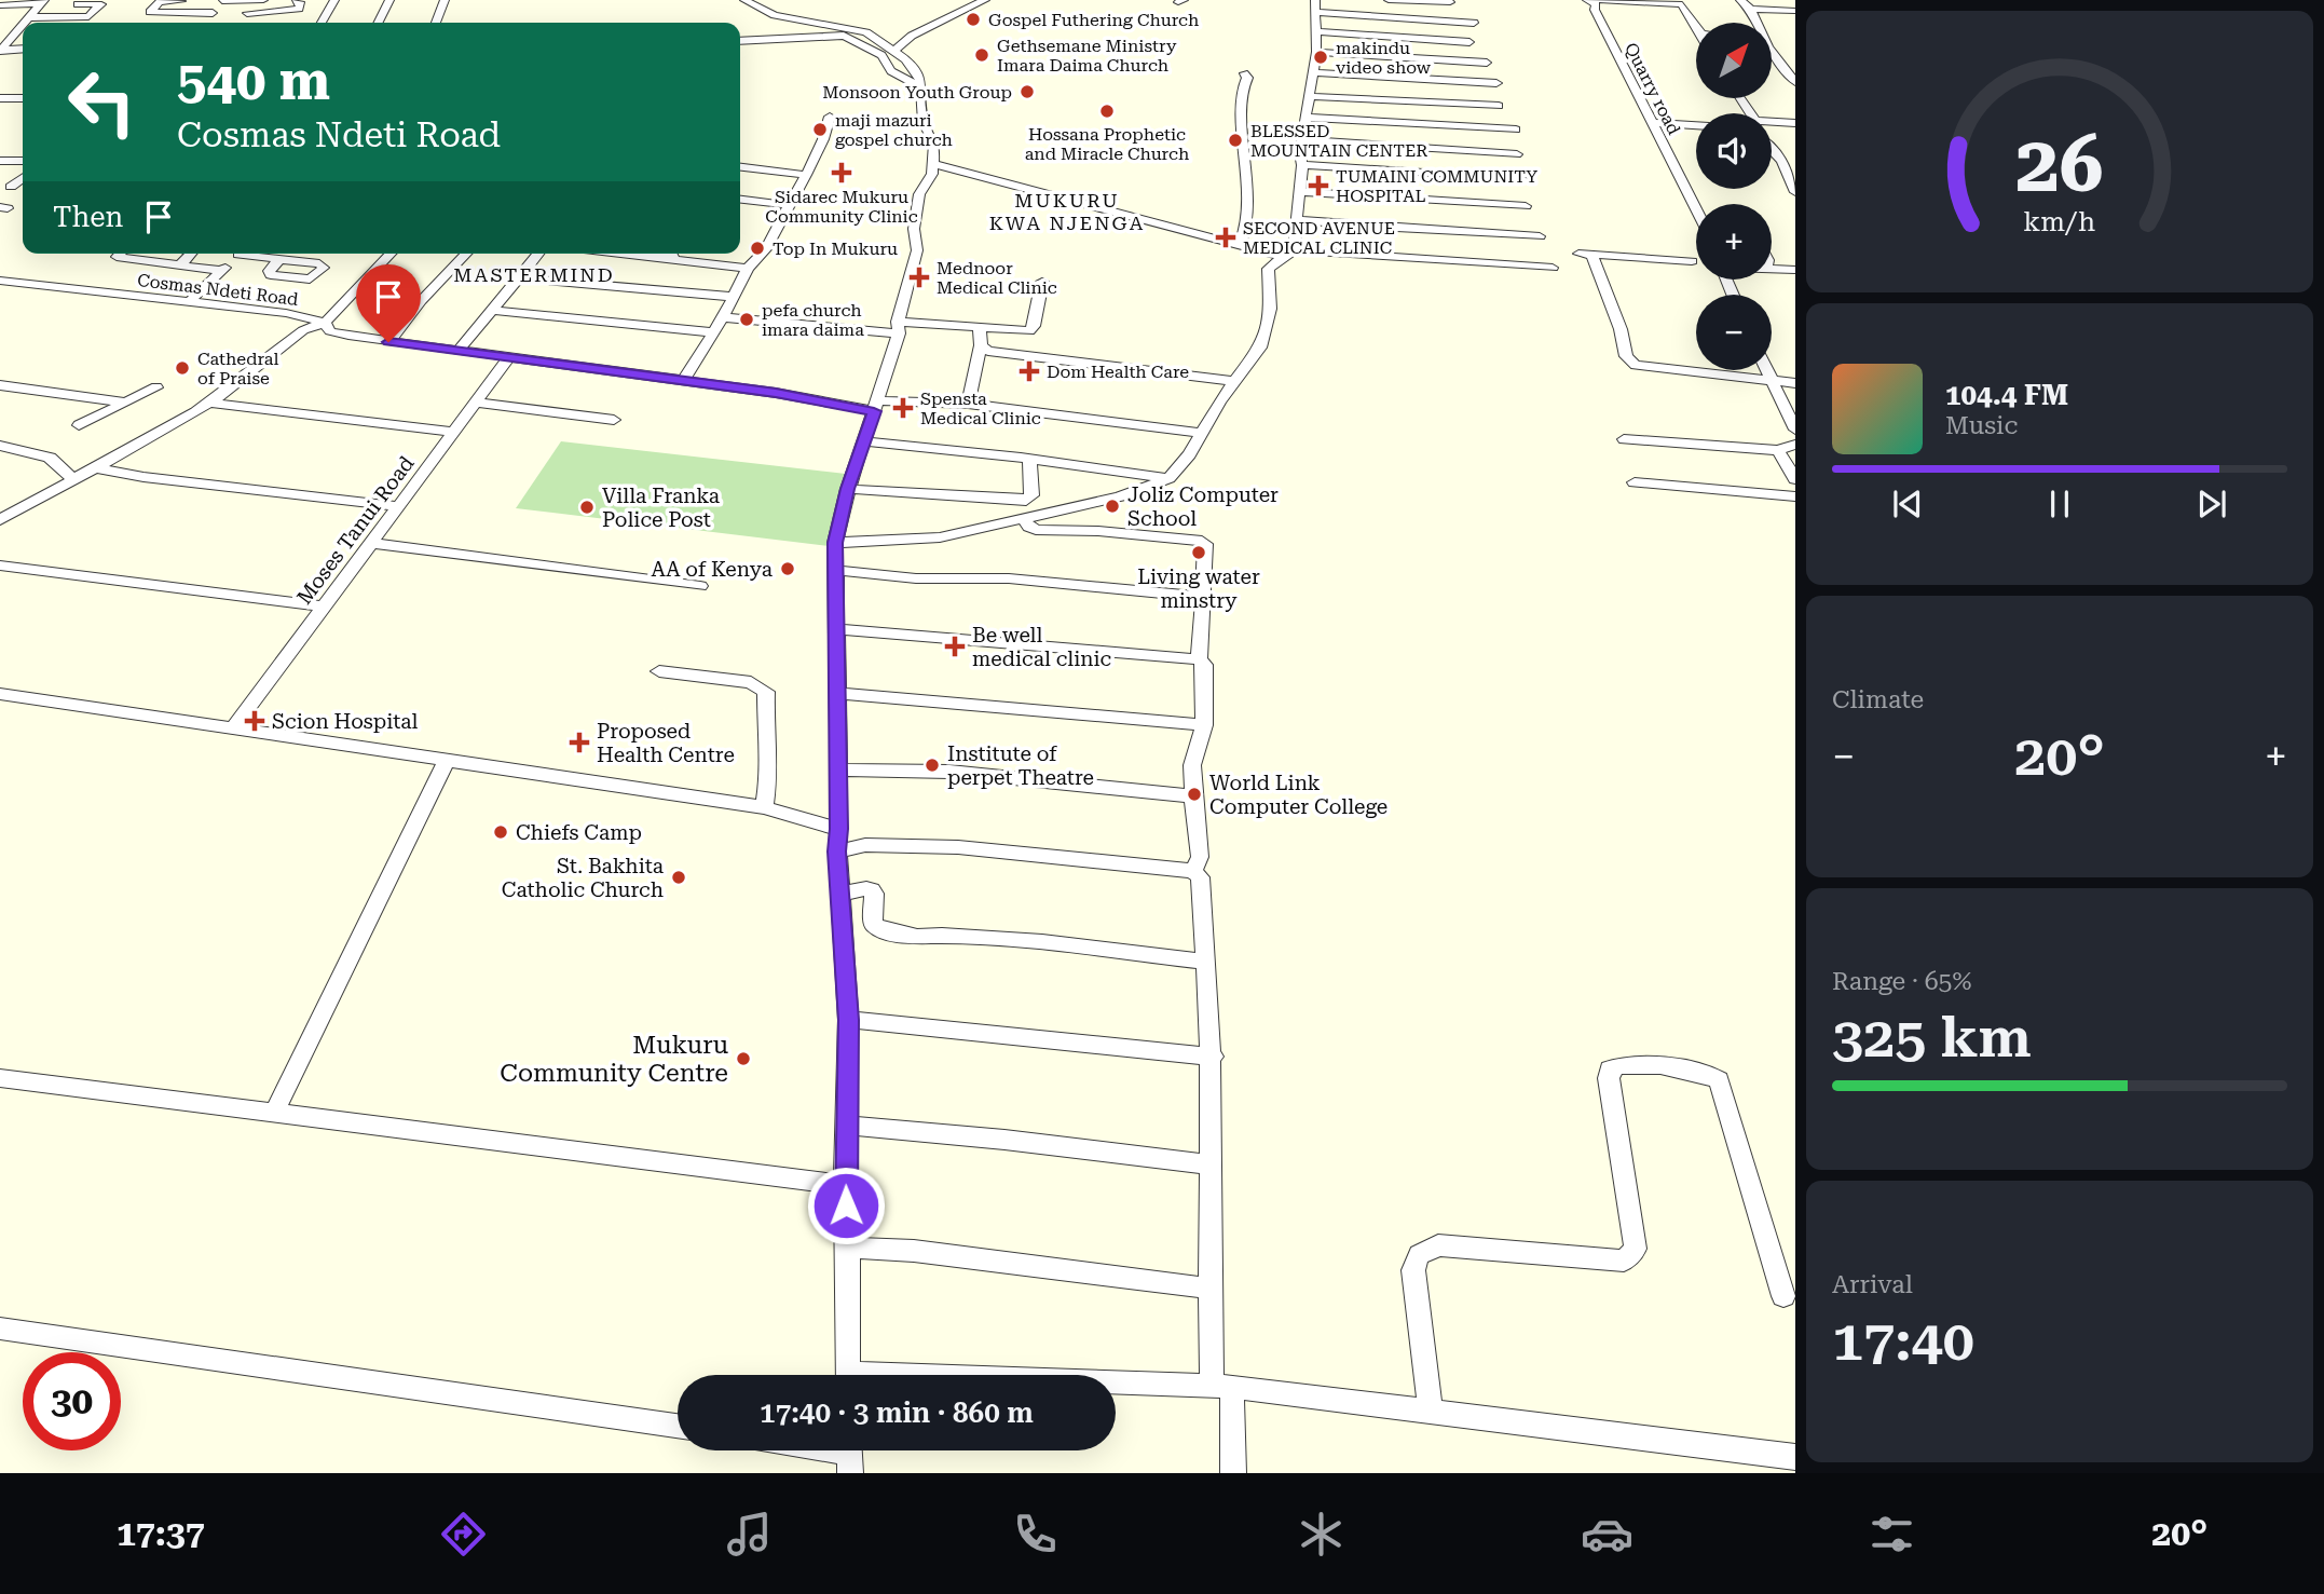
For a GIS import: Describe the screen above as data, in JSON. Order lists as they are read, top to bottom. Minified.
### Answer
{"streets":{"street":["Quarry road","Cosmas Ndeti Road","Moses Tanui Road"]},"crossings":[["Cosmas Ndeti Road","Moses Tanui Road"]],"districts":["MUKURU KWA NJENGA","MASTERMIND"],"places":{"other":["Gospel Futhering Church","Gethsemane Ministry Imara Daima Church","makindu video show","Monsoon Youth Group","Hossana Prophetic and Miracle Church","maji mazuri gospel church","BLESSED MOUNTAIN CENTER","Top In Mukuru","pefa church imara daima","Cathedral of Praise","Joliz Computer School","Villa Franka Police Post","Living water minstry","AA of Kenya","Institute of perpet Theatre","World Link Computer College","Chiefs Camp","St. Bakhita Catholic Church","Mukuru Community Centre"],"health":["Sidarec Mukuru Community Clinic","TUMAINI COMMUNITY HOSPITAL","SECOND AVENUE MEDICAL CLINIC","Mednoor Medical Clinic","Dom Health Care","Spensta Medical Clinic","Be well medical clinic","Scion Hospital","Proposed Health Centre"]},"north":"top right","page":{"map_buttons":["+","−"],"turn":["540 m","Cosmas Ndeti Road"],"then":"Then","song":["104.4 FM","Music"],"tile":["Climate",["Range · 65%","325 km"],["Arrival","17:40"]],"heat":["−","20°","+"],"limit":"30","trip":"17:40 · 3 min · 860 m","tabs":["17:37","20°"],"gauge":["26","km/h"]}}
